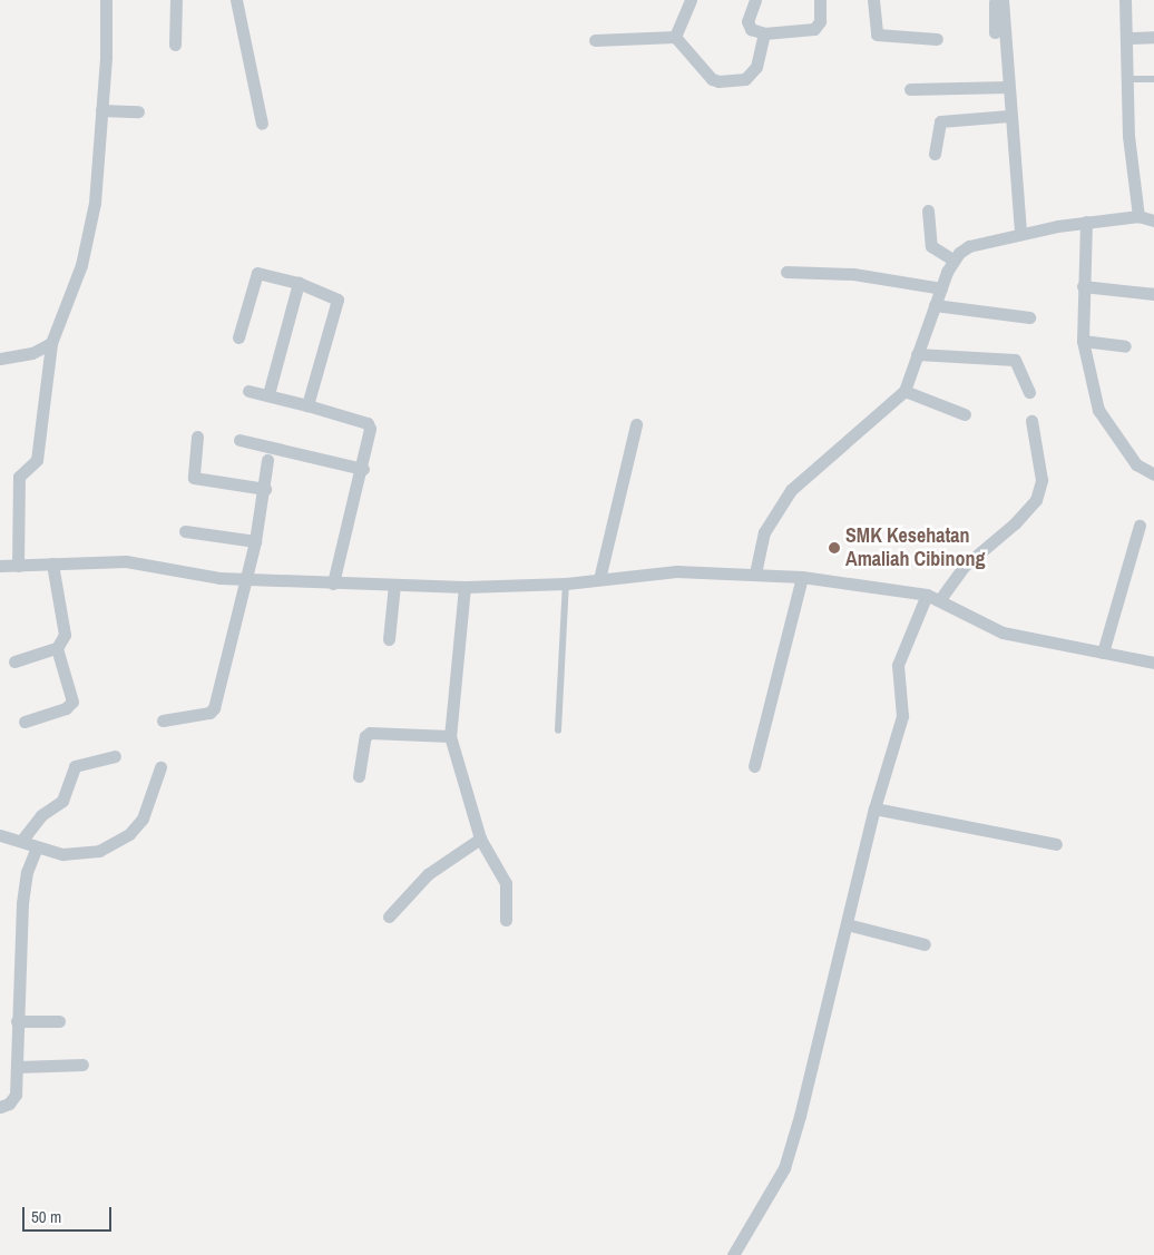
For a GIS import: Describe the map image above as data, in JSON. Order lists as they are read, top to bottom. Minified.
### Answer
{"places":["SMK Kesehatan Amaliah Cibinong"],"scale_bar":"50 m"}
